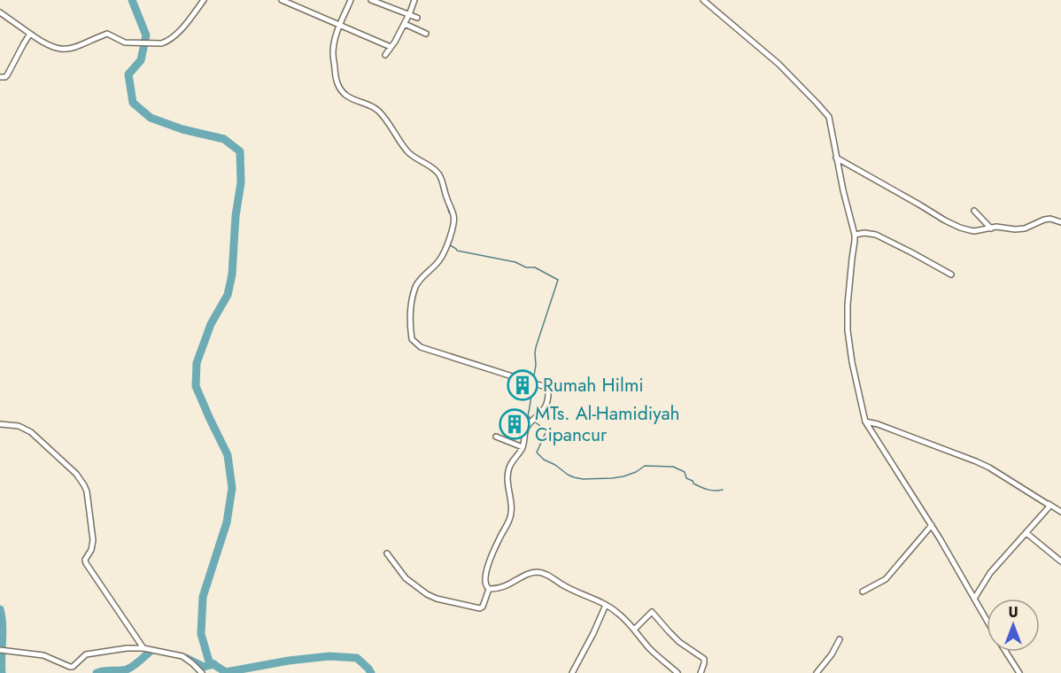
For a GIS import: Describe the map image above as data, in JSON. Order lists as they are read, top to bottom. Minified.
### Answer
{"places":{"building":["Rumah Hilmi","MTs. Al-Hamidiyah Cipancur"]},"north":"top"}
